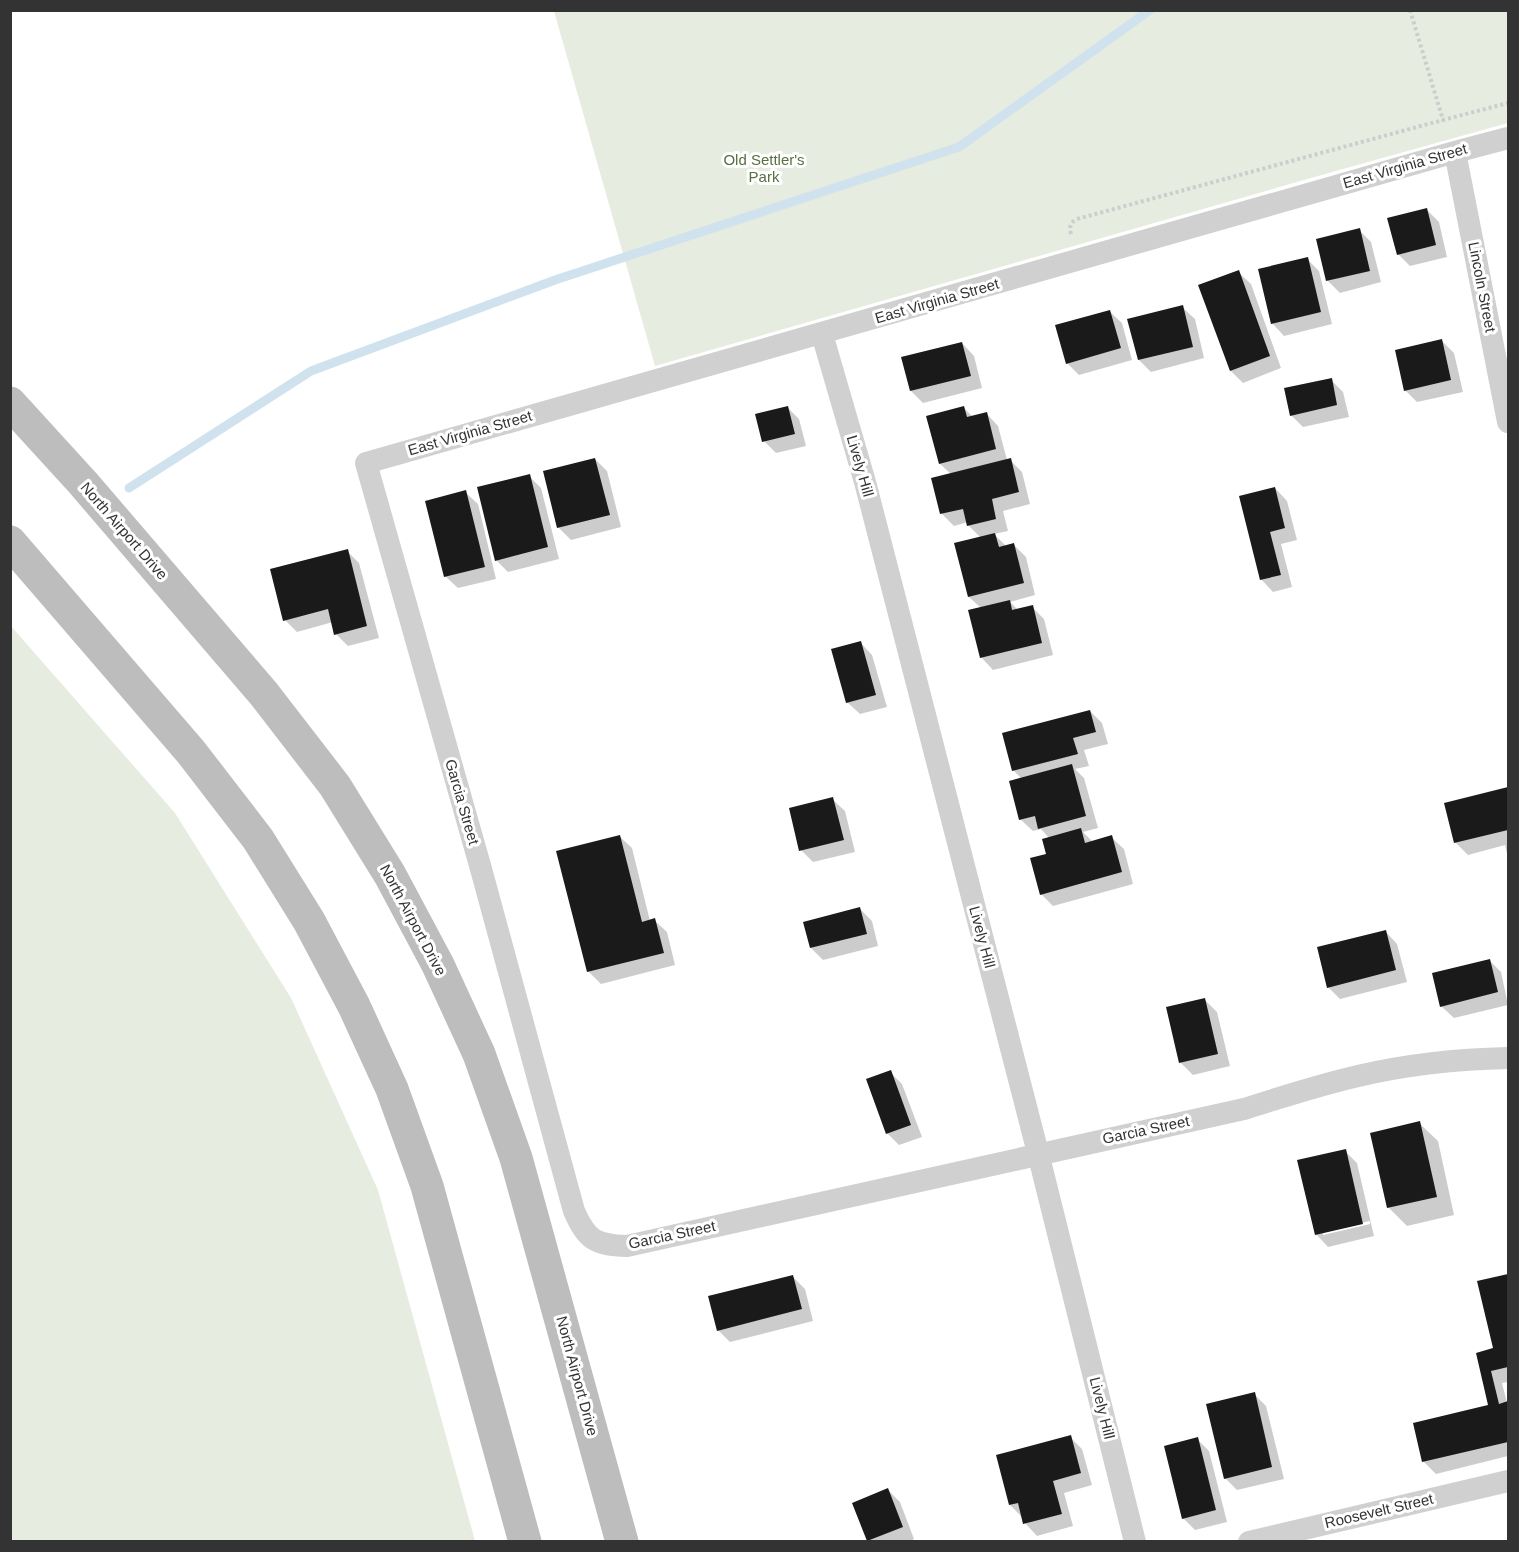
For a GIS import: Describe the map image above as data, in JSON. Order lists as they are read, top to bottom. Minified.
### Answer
{"streets":{"main road":["North Airport Drive"],"street":["East Virginia Street","Lincoln Street","Lively Hill","Garcia Street","Roosevelt Street"]},"crossings":[["East Virginia Street","Lincoln Street"],["East Virginia Street","Lively Hill"],["East Virginia Street","Garcia Street"],["Lively Hill","Garcia Street"]],"parks":["Old Settler's Park"]}
